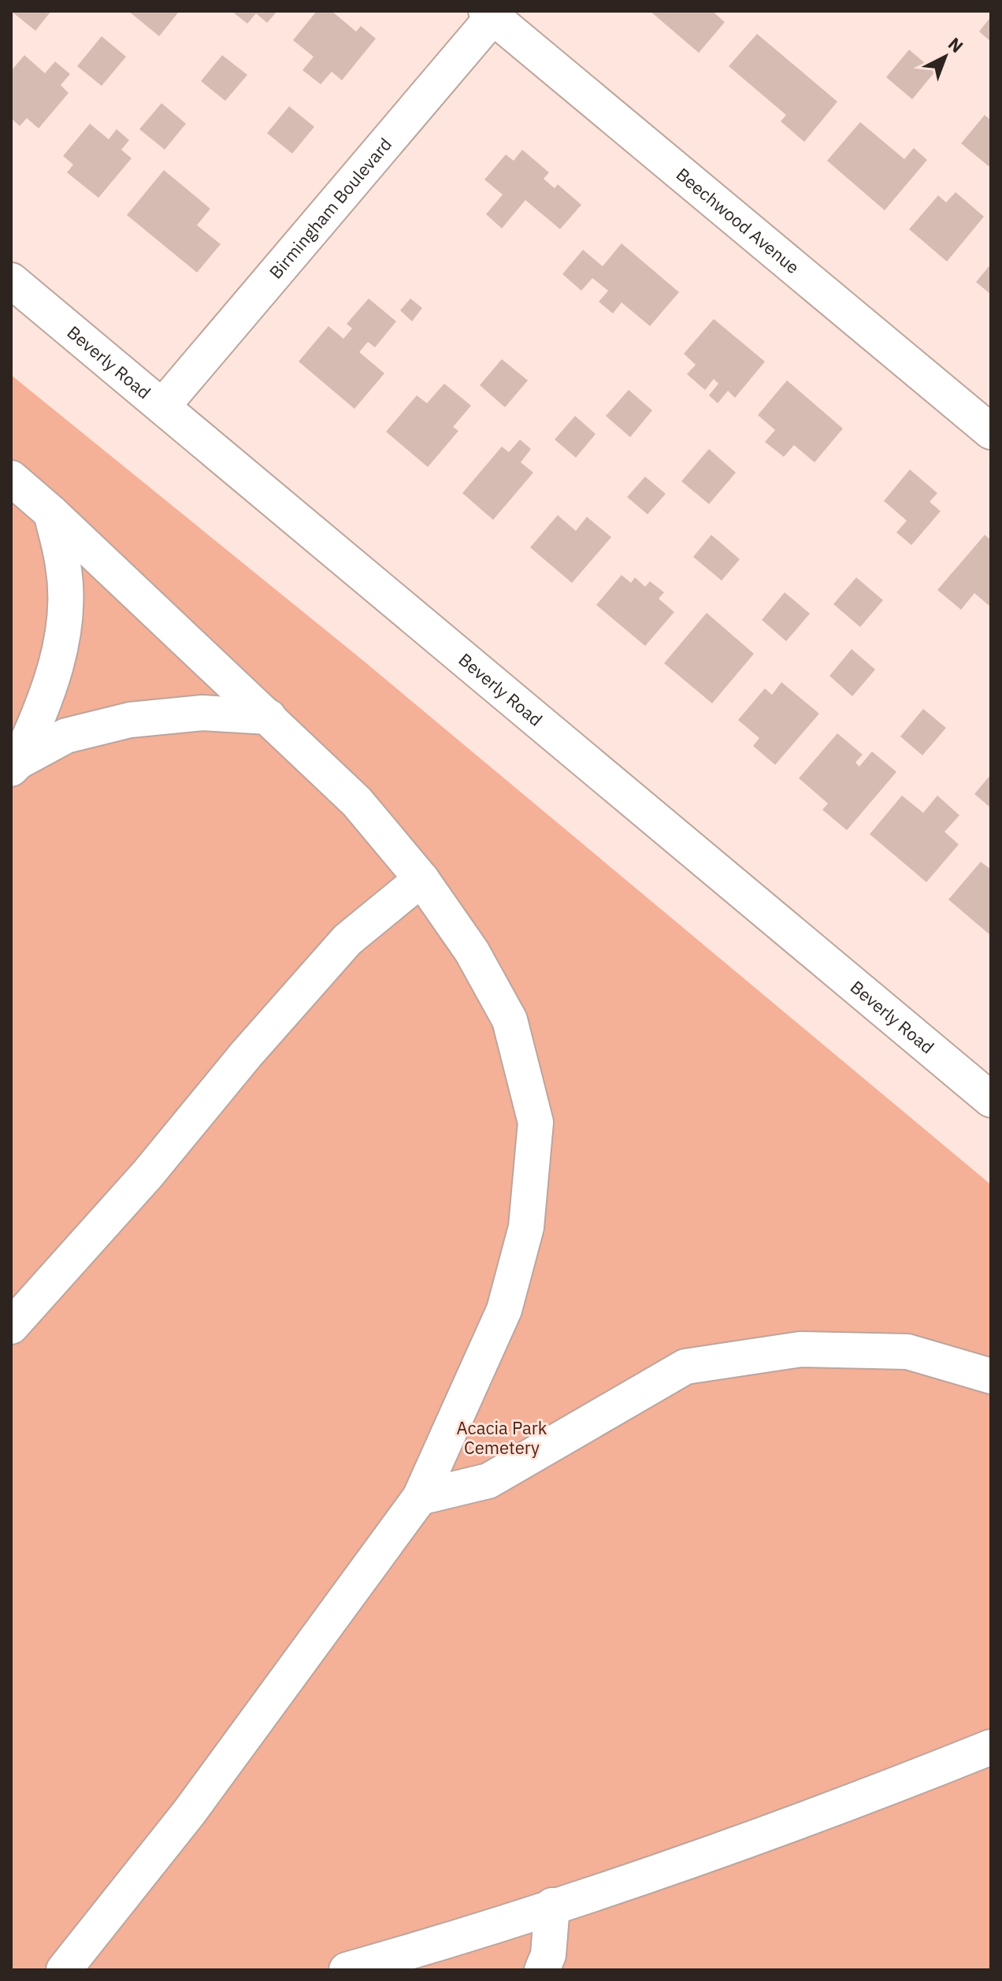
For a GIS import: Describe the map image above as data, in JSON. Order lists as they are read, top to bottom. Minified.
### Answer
{"streets":{"street":["Birmingham Boulevard","Beechwood Avenue","Beverly Road"]},"crossings":[["Birmingham Boulevard","Beechwood Avenue"],["Birmingham Boulevard","Beverly Road"]],"parks":["Acacia Park Cemetery"],"north":"top right"}
